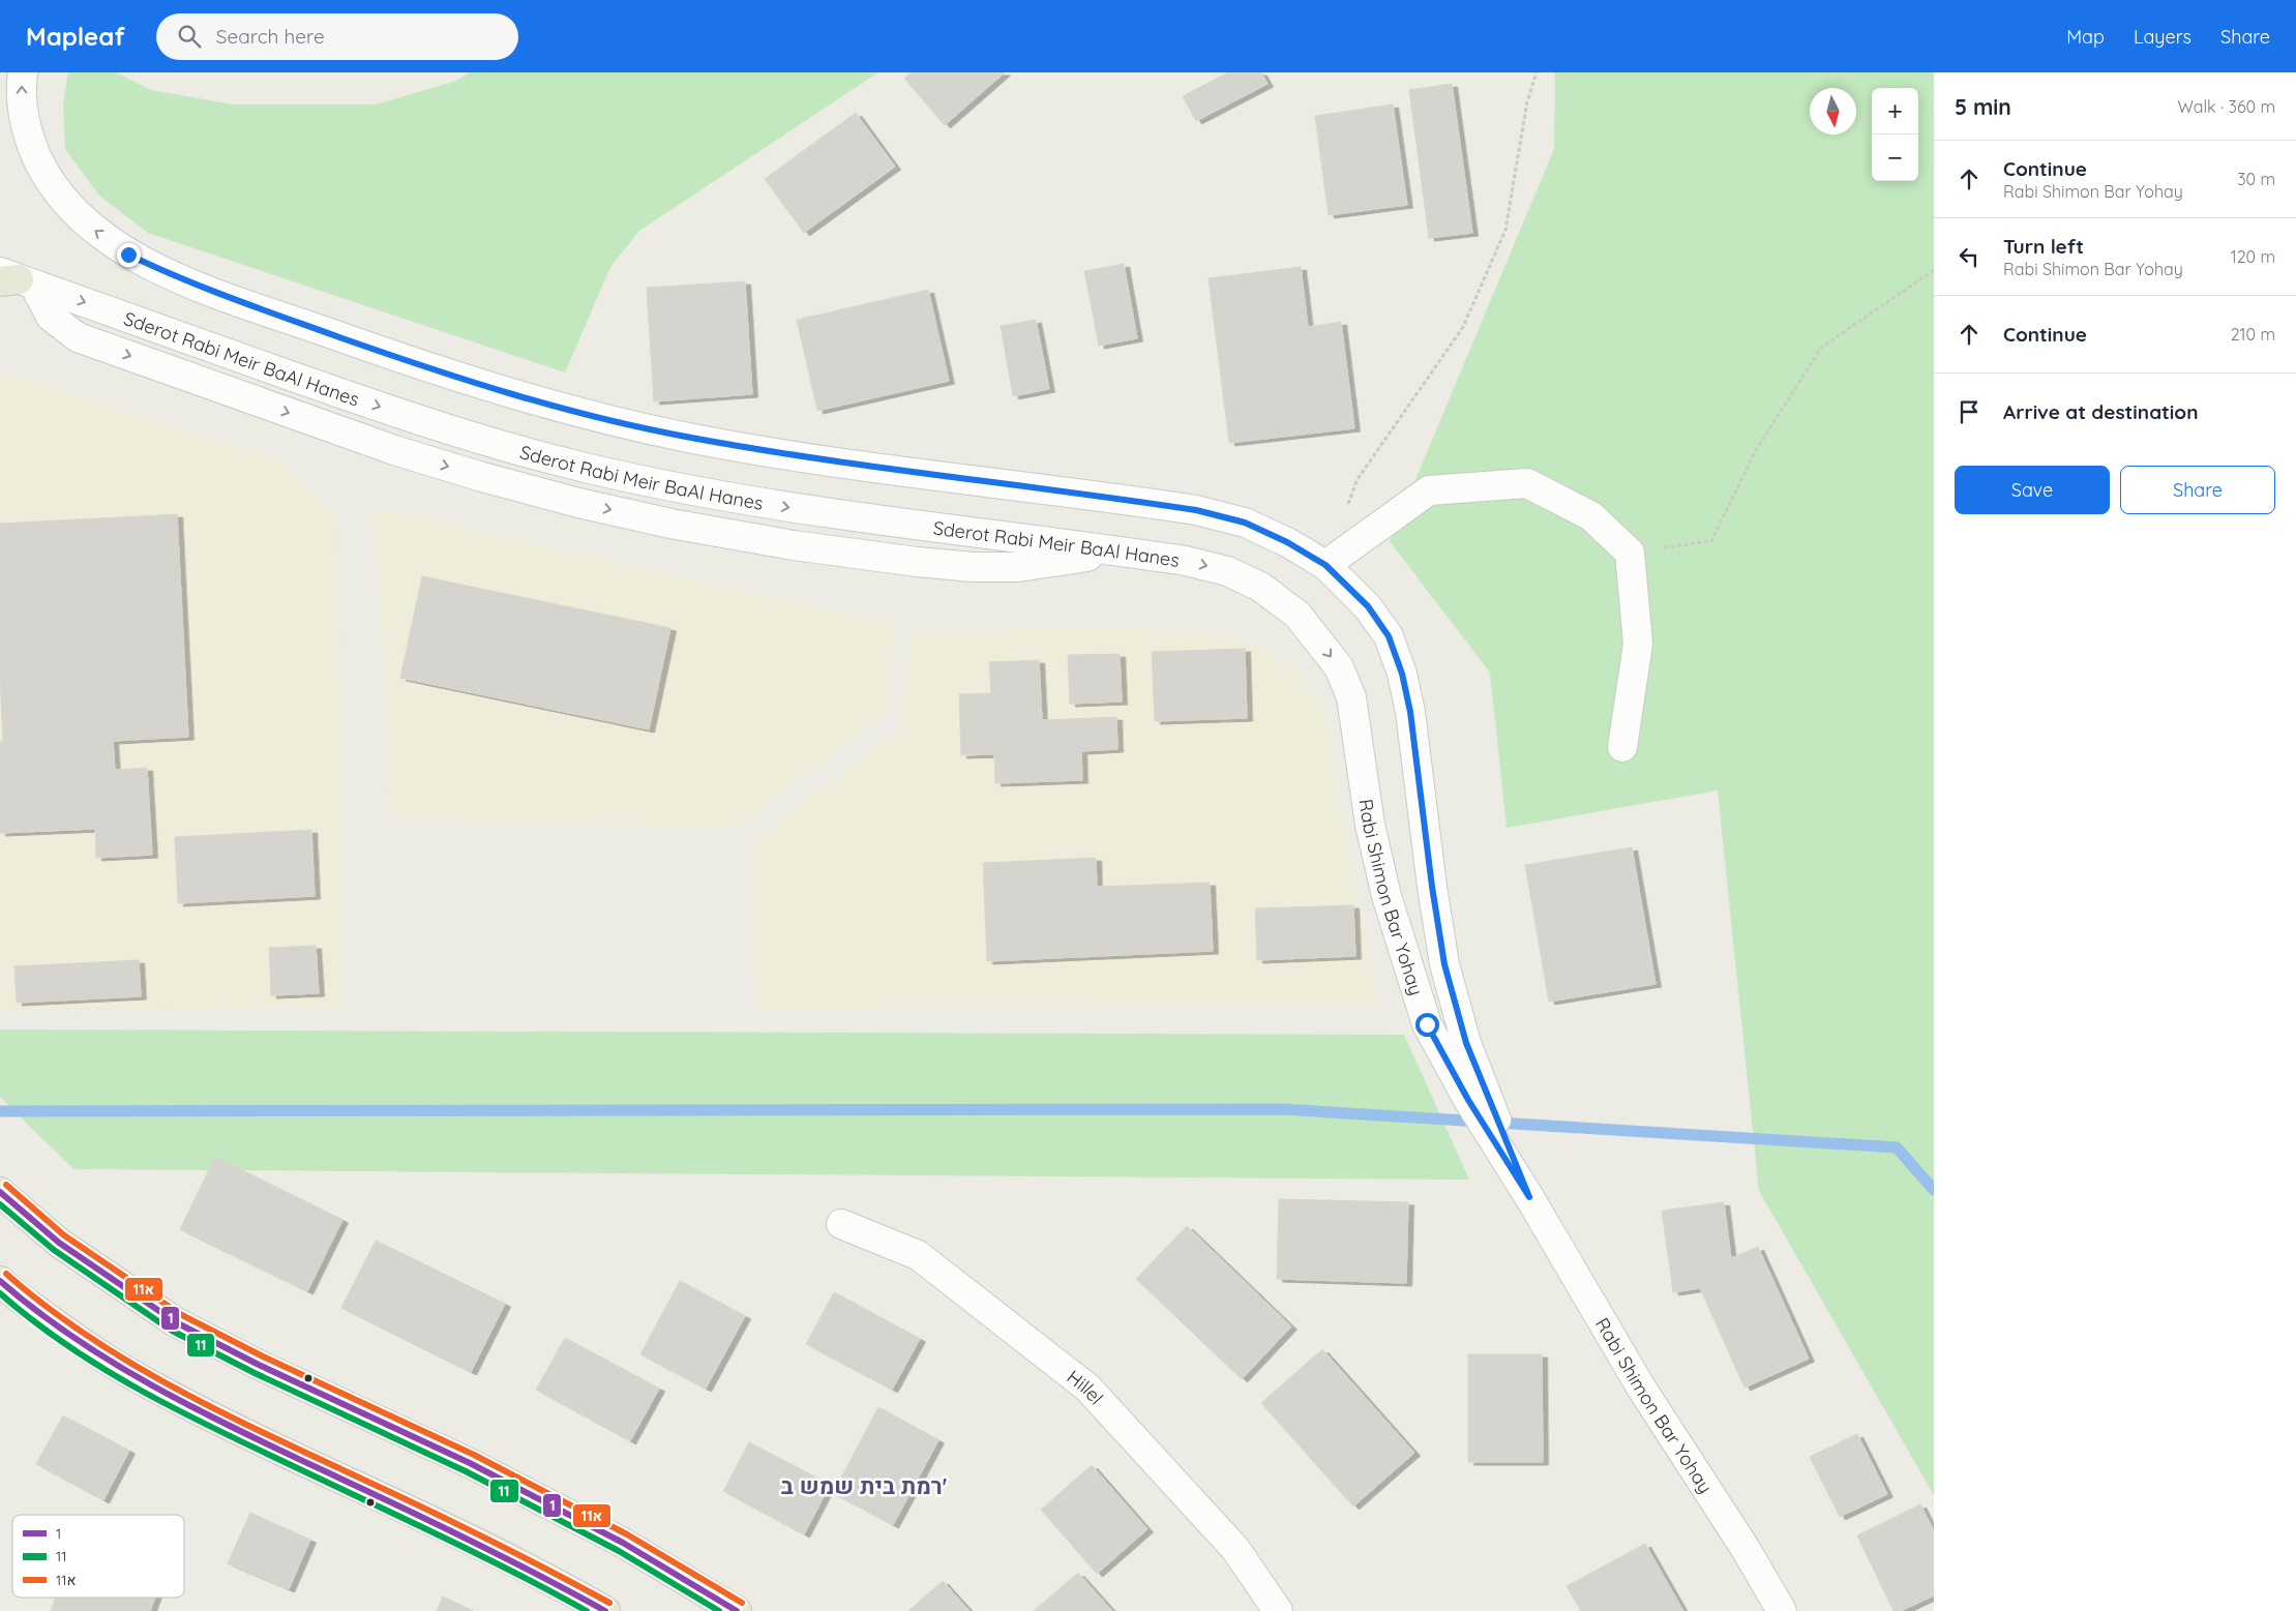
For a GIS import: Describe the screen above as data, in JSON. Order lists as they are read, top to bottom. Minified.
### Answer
{"streets":{"street":["Sderot Rabi Meir BaAl Hanes","Rabi Shimon Bar Yohay","Hillel"]},"crossings":[["Sderot Rabi Meir BaAl Hanes","Rabi Shimon Bar Yohay"]],"districts":["רמת בית שמש ב'"],"lines":["transit line 11א","transit line 1","transit line 11"],"legend":["1","11","11א"],"north":"bottom","page":{"header":"Mapleaf","search":"Search here","nav":["Map","Layers","Share"],"heading":["5 min","Walk · 360 m"],"map_buttons":["+","−"],"list":[["Continue","Rabi Shimon Bar Yohay","30 m"],["Turn left","Rabi Shimon Bar Yohay","120 m"],["Continue","210 m"],"Arrive at destination"],"buttons":["Save","Share"]}}
